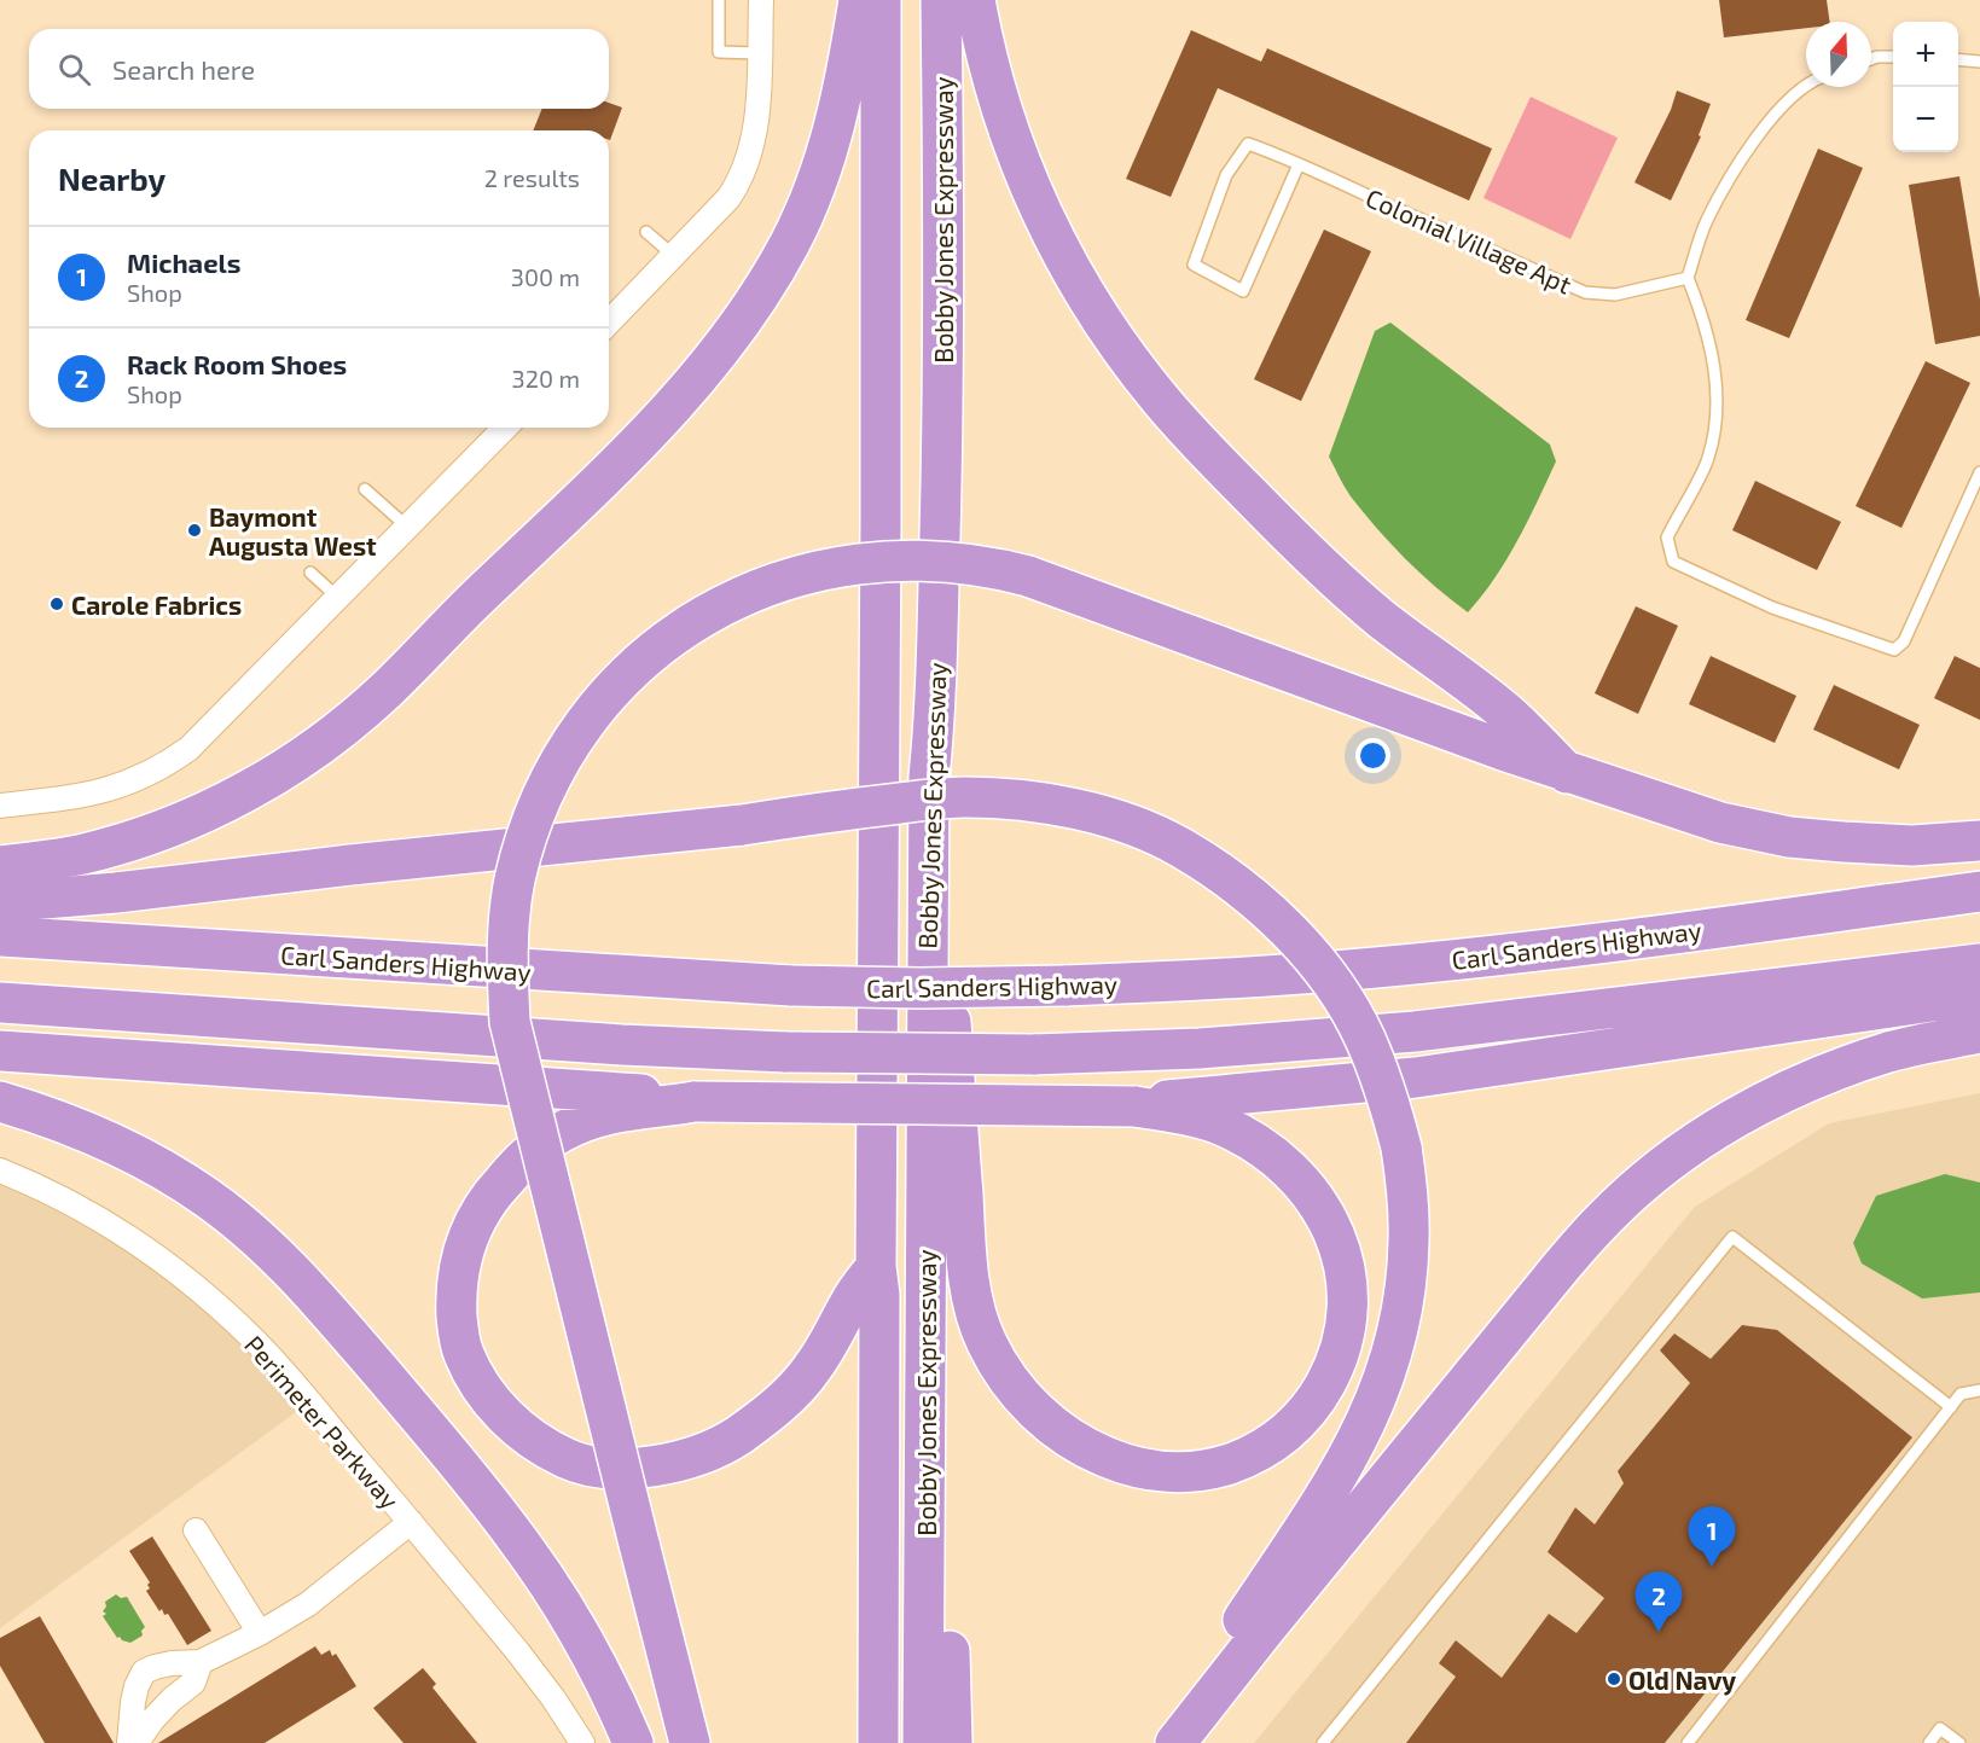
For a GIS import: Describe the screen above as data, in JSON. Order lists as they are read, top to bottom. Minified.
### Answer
{"streets":{"highway":["Bobby Jones Expressway","Carl Sanders Highway"],"street":["Perimeter Parkway"],"lane":["Colonial Village Apt"]},"places":["Baymont Augusta West","Carole Fabrics","Old Navy"],"north":"top","page":{"map_buttons":["+","−"],"search":"Search here","heading":["Nearby","2 results"],"list":[{"mark":"1","name":"Michaels","note":"Shop","value":"300 m"},{"mark":"2","name":"Rack Room Shoes","note":"Shop","value":"320 m"}],"pins":["1","2"]}}
